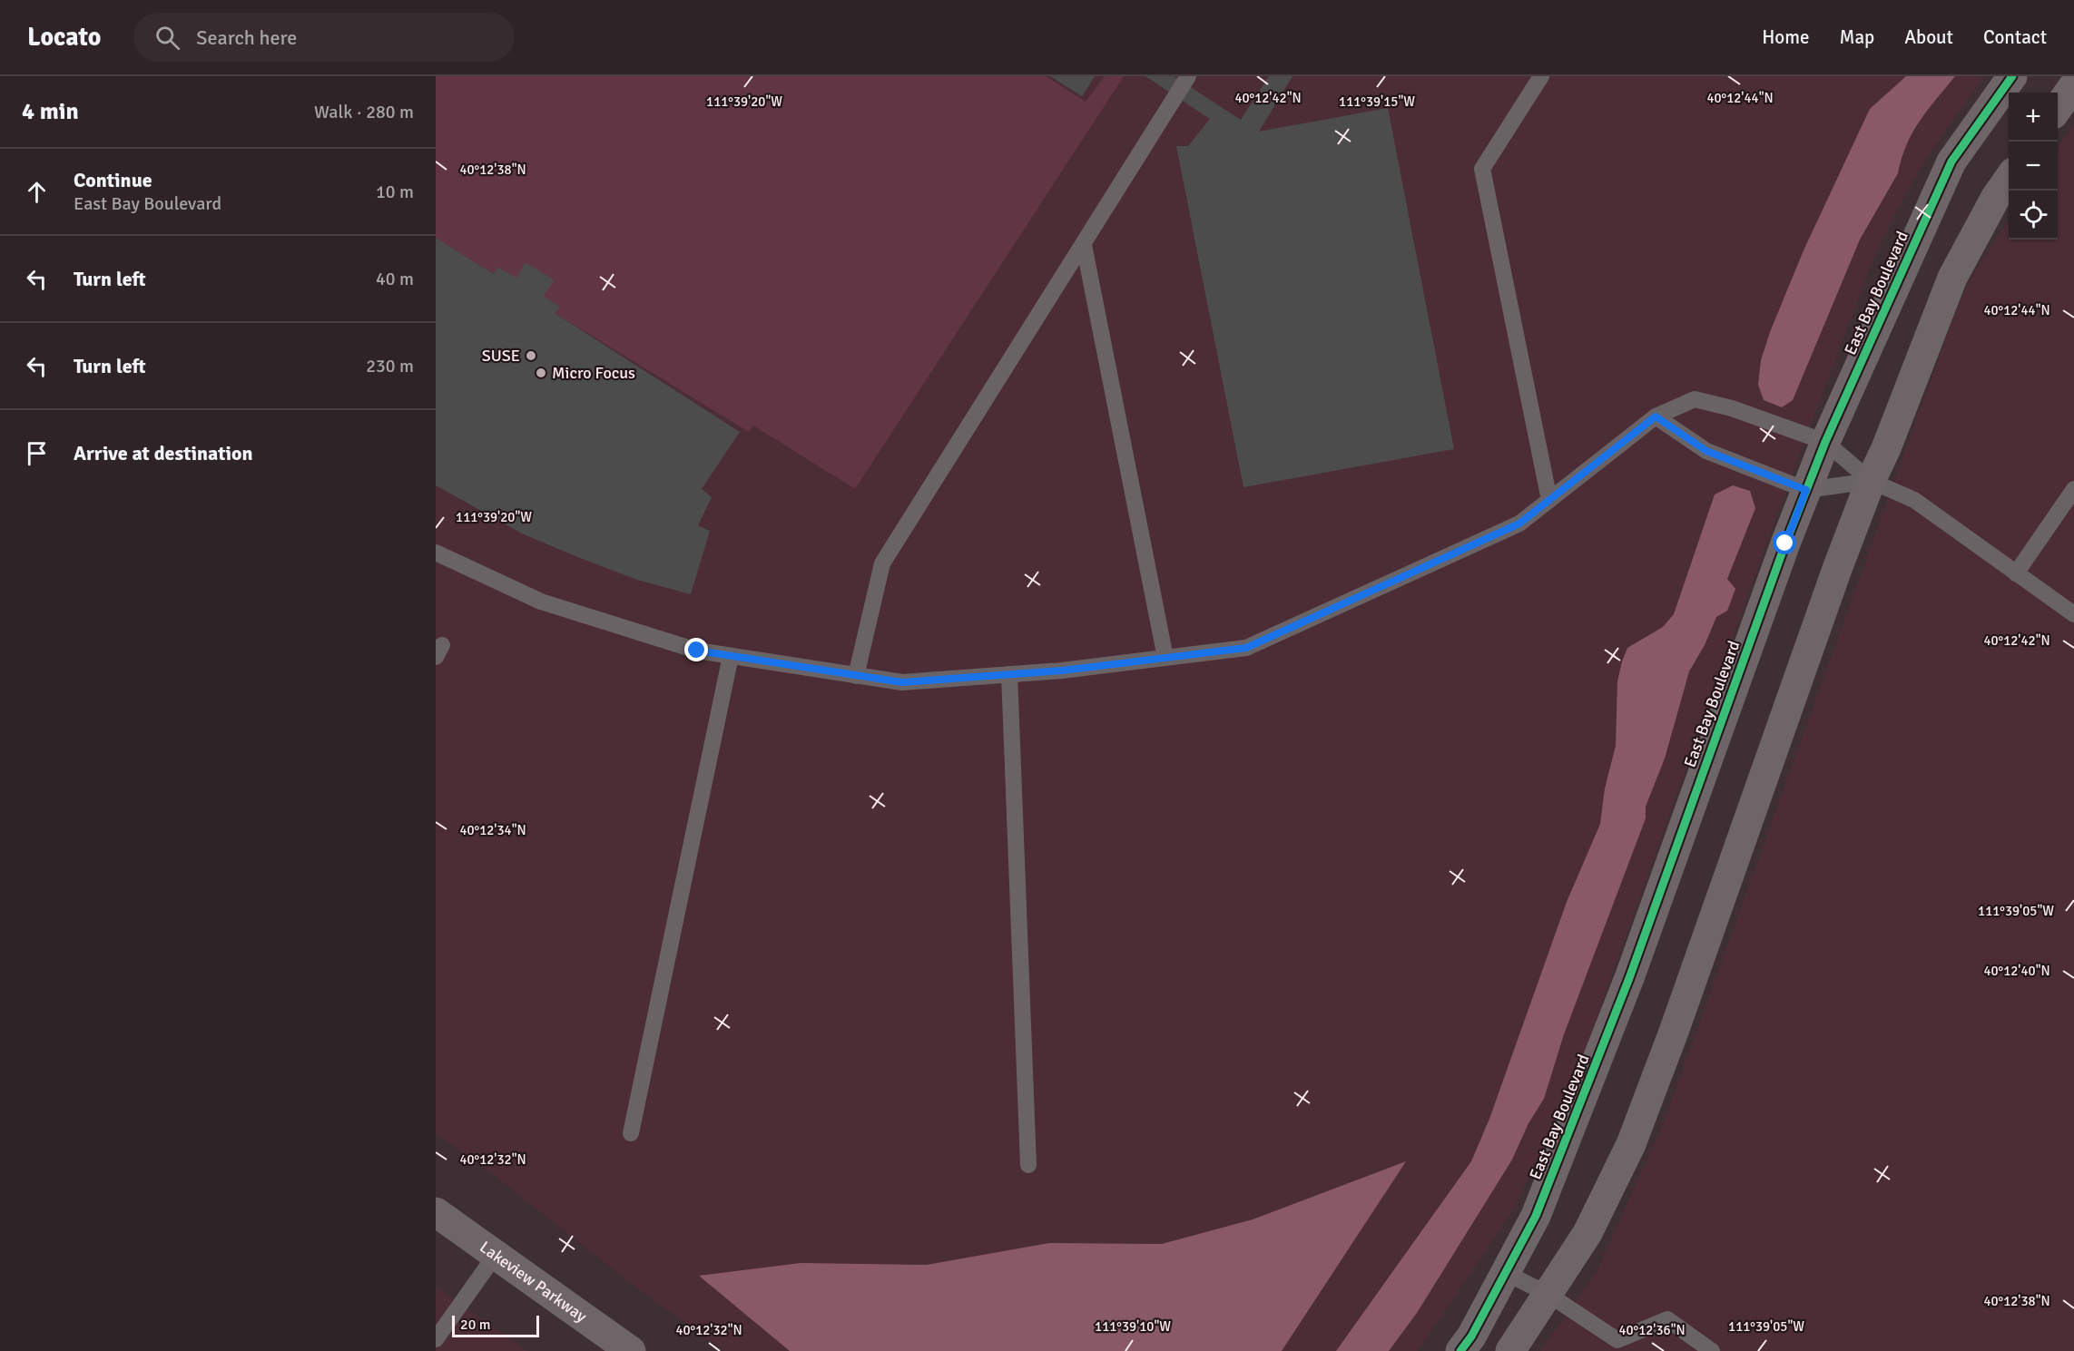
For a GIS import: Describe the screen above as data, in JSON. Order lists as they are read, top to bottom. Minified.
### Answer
{"streets":{"street":["East Bay Boulevard","Lakeview Parkway"]},"places":["SUSE","Micro Focus"],"scale_bar":"20 m","page":{"header":"Locato","search":"Search here","nav":["Home","Map","About","Contact"],"heading":["4 min","Walk · 280 m"],"map_buttons":["+","−"],"list":[["Continue","East Bay Boulevard","10 m"],["Turn left","40 m"],["Turn left","230 m"],"Arrive at destination"],"scale":"20 m"},"coordinates":["40°12'42\"N","40°12'44\"N","111°39'20\"W","111°39'15\"W","40°12'38\"N","40°12'34\"N","111°39'05\"W","40°12'40\"N","40°12'32\"N","111°39'10\"W","40°12'36\"N"]}
